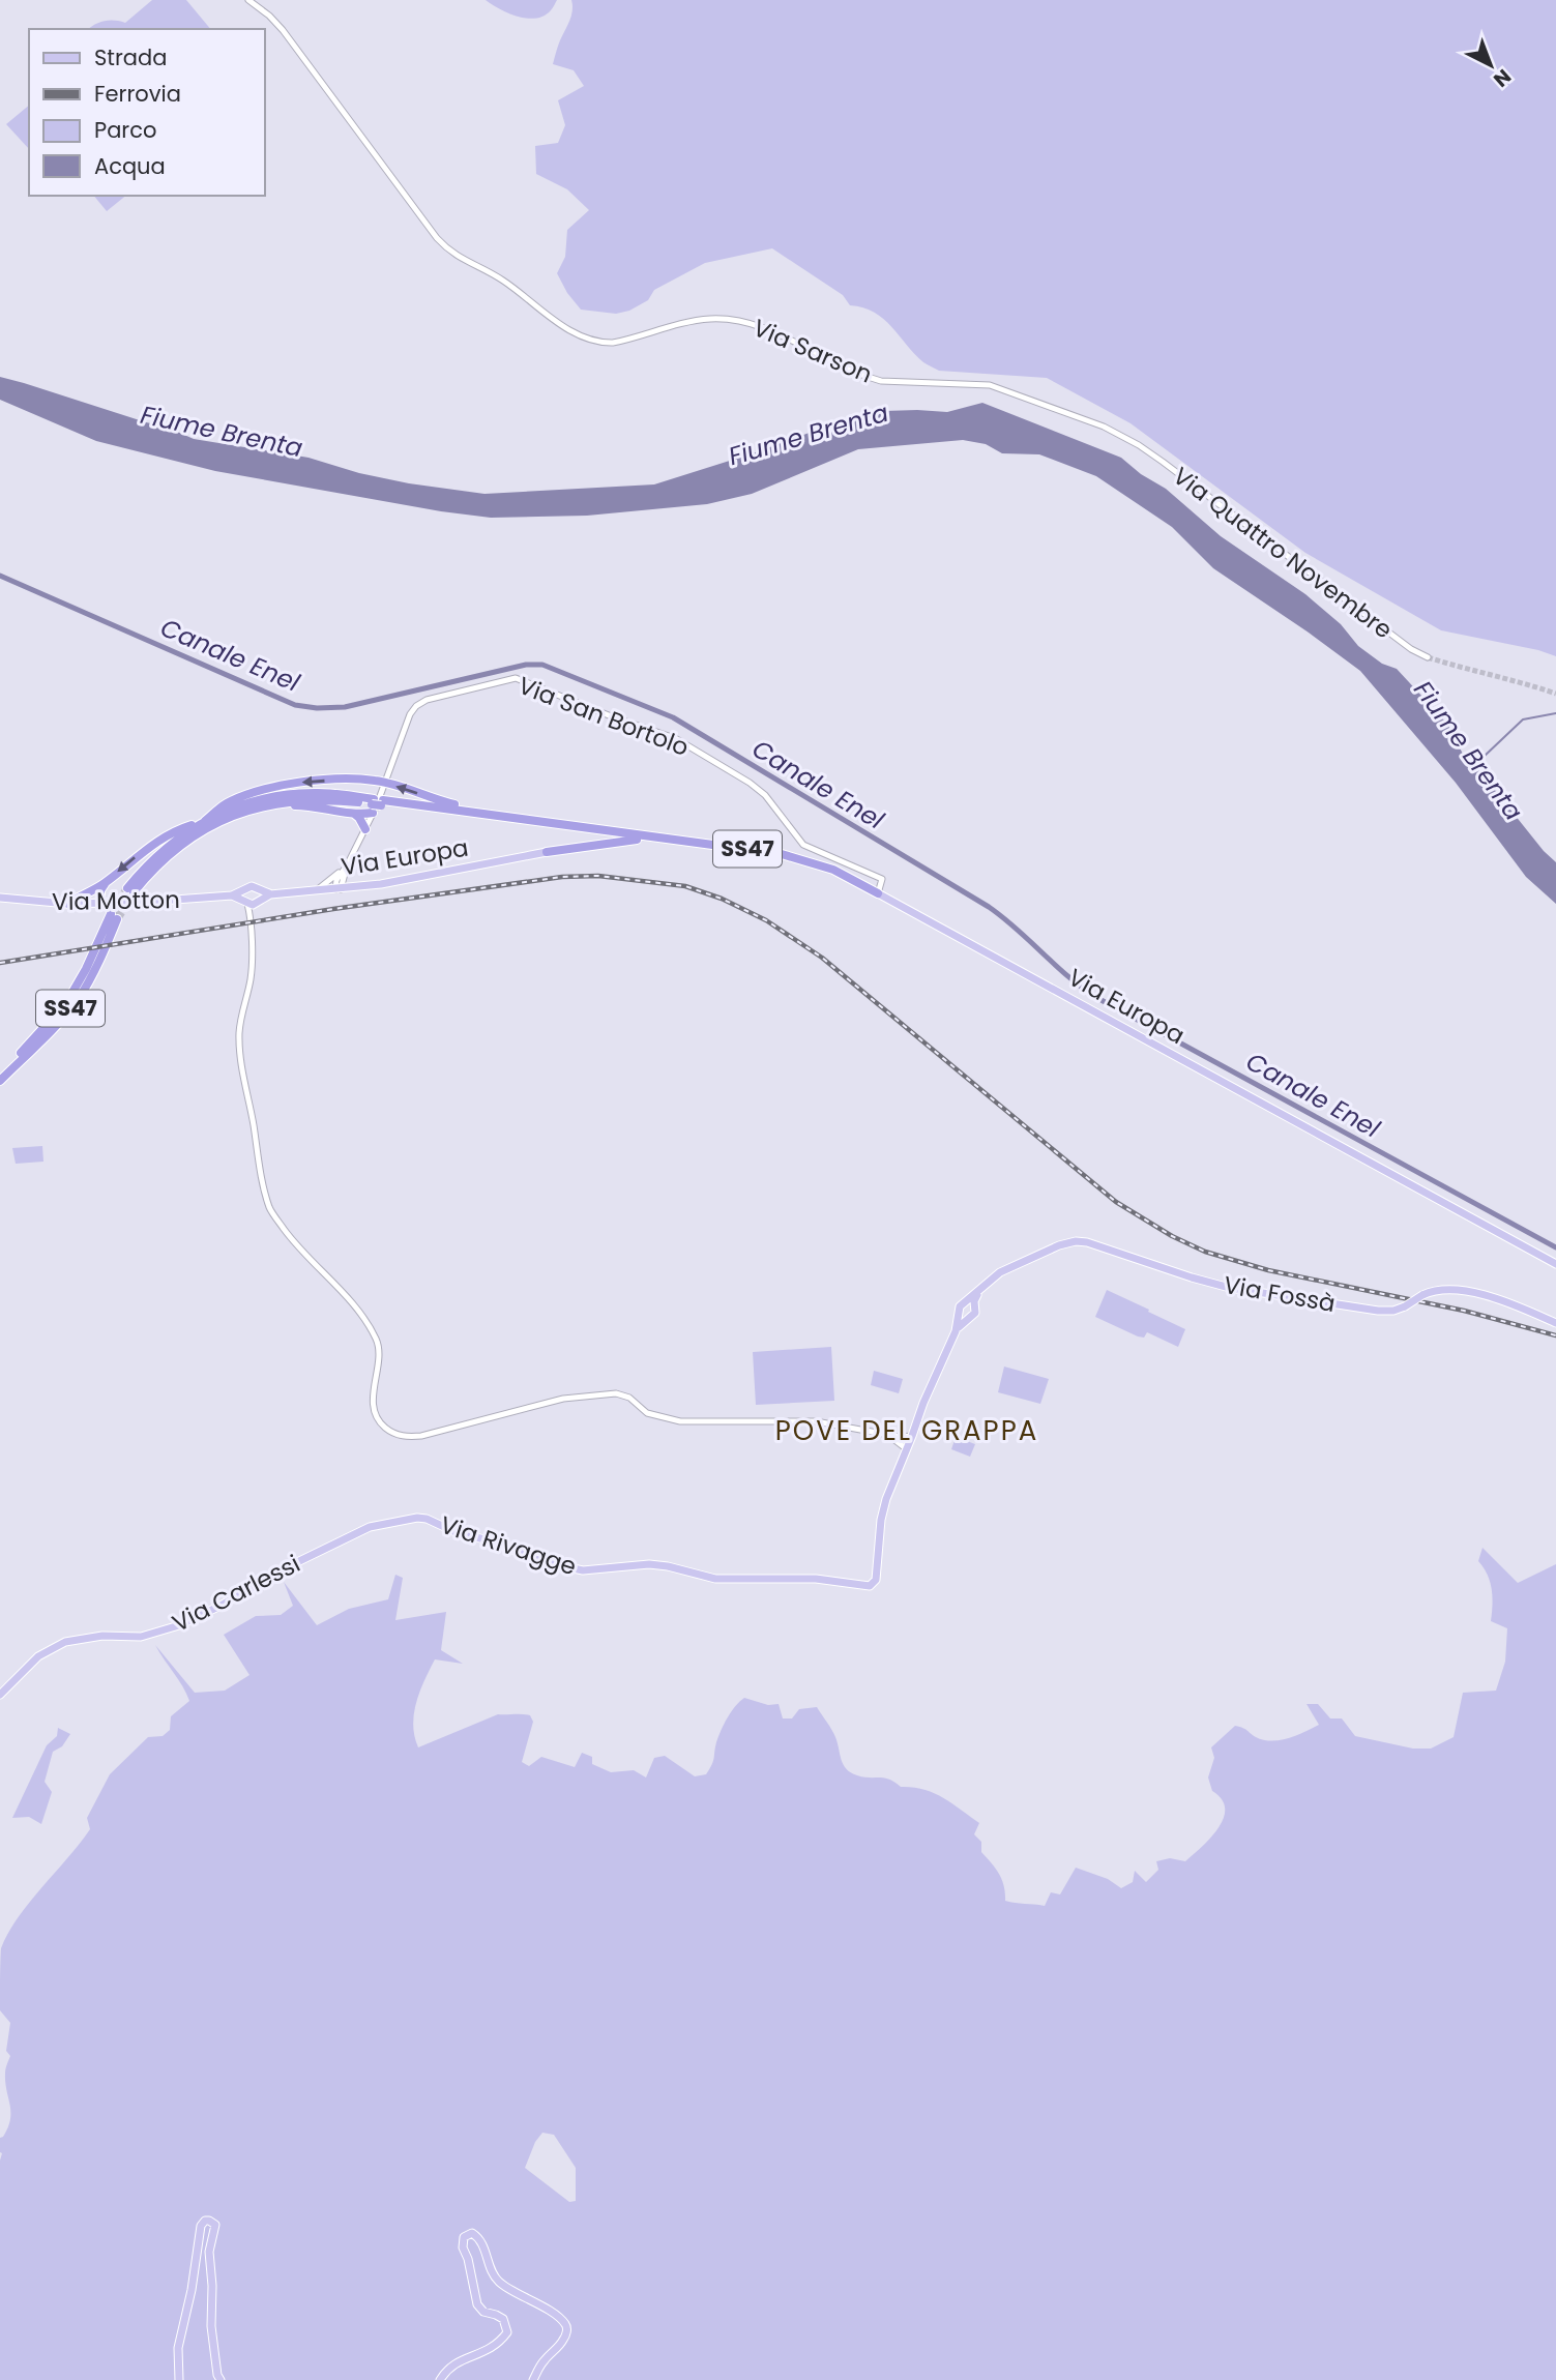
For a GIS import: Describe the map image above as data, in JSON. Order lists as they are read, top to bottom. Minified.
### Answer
{"streets":{"highway":["SS47","Via Europa"],"main road":["Via Motton","Via Fossà","Via Rivagge","Via Carlessi"],"street":["Via Sarson","Via Quattro Novembre","Via San Bortolo"]},"crossings":[["Via Sarson","Via Quattro Novembre"],["Via San Bortolo","SS47"],["Via San Bortolo","Via Europa"],["SS47","Via Europa"],["Via Europa","Via Motton"],["Via Rivagge","Via Carlessi"]],"districts":["POVE DEL GRAPPA"],"water":["Fiume Brenta","Canale Enel"],"legend":["Strada","Ferrovia","Parco","Acqua"],"north":"bottom right"}
